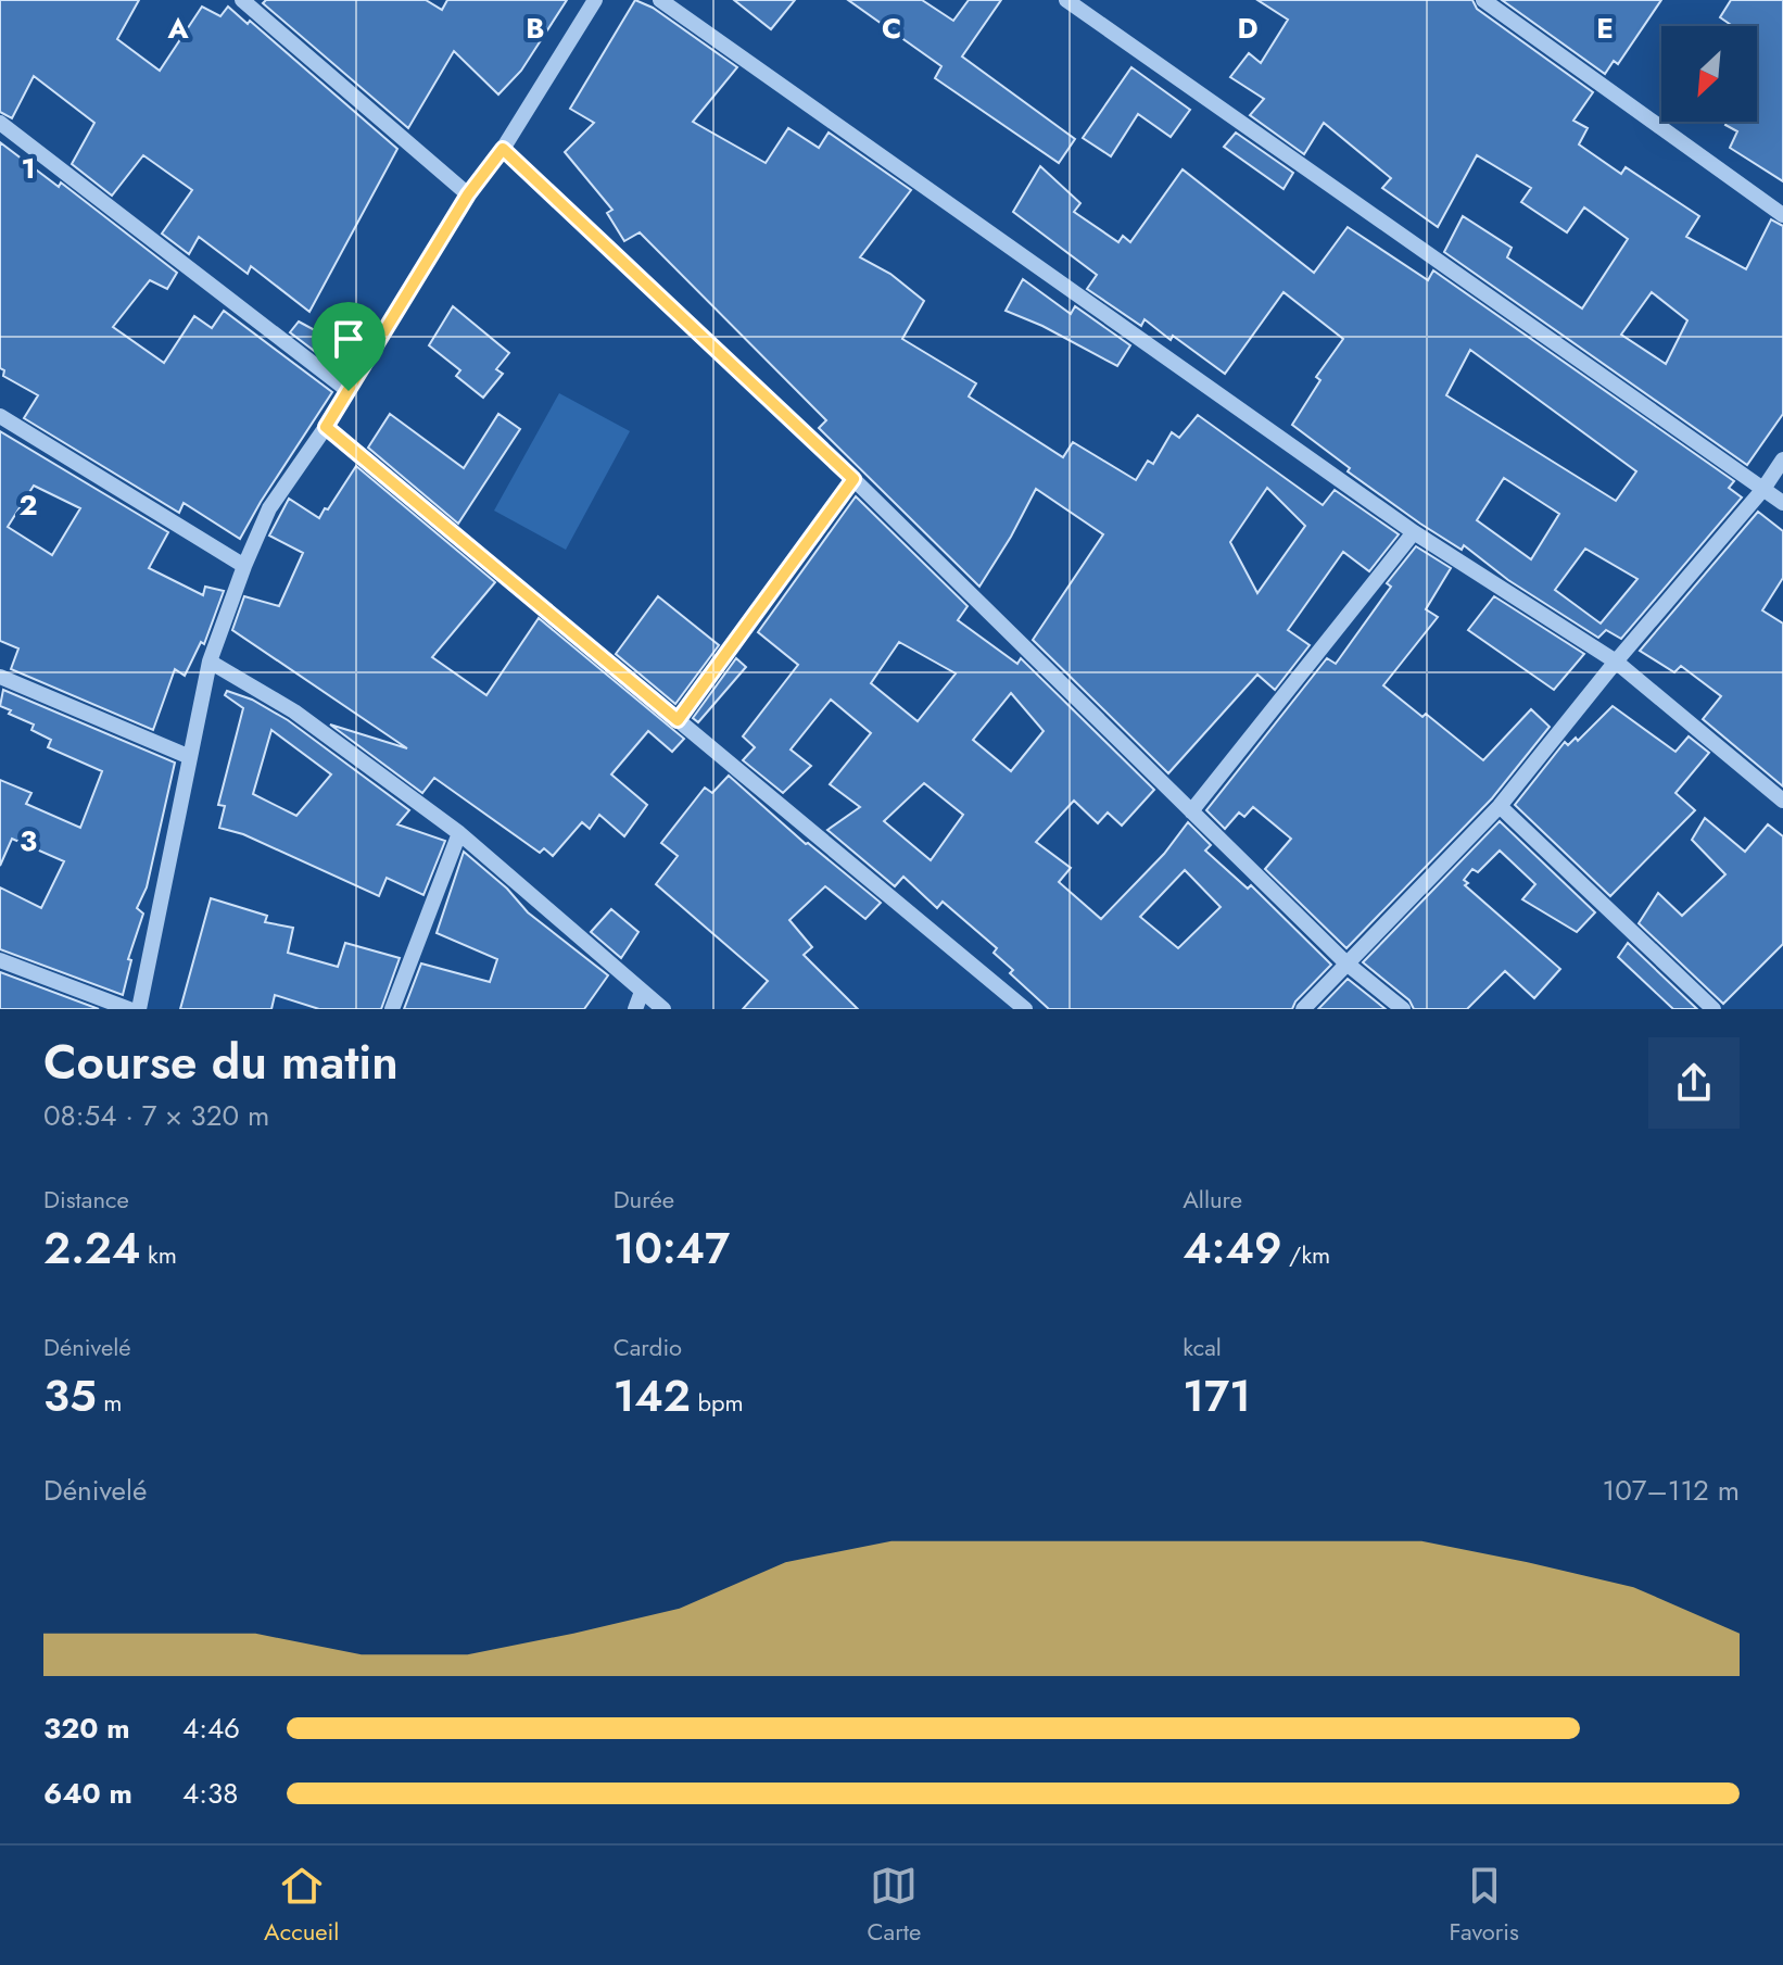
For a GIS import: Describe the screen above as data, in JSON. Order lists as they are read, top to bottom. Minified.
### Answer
{"north":"bottom left","page":{"heading":["Course du matin","08:54 · 7 × 320 m"],"stats":[["Distance","2.24 km"],["Durée","10:47"],["Allure","4:49 /km"],["Dénivelé","35 m"],["Cardio","142 bpm"],["kcal","171"]],"chart":["Dénivelé","107–112 m"],"list":[{"name":"320 m","note":"4:46"},{"name":"640 m","note":"4:38"}],"tabs":["Accueil","Carte","Favoris"]},"grid":{"columns":["A","B","C","D","E"],"rows":["1","2","3"]}}
